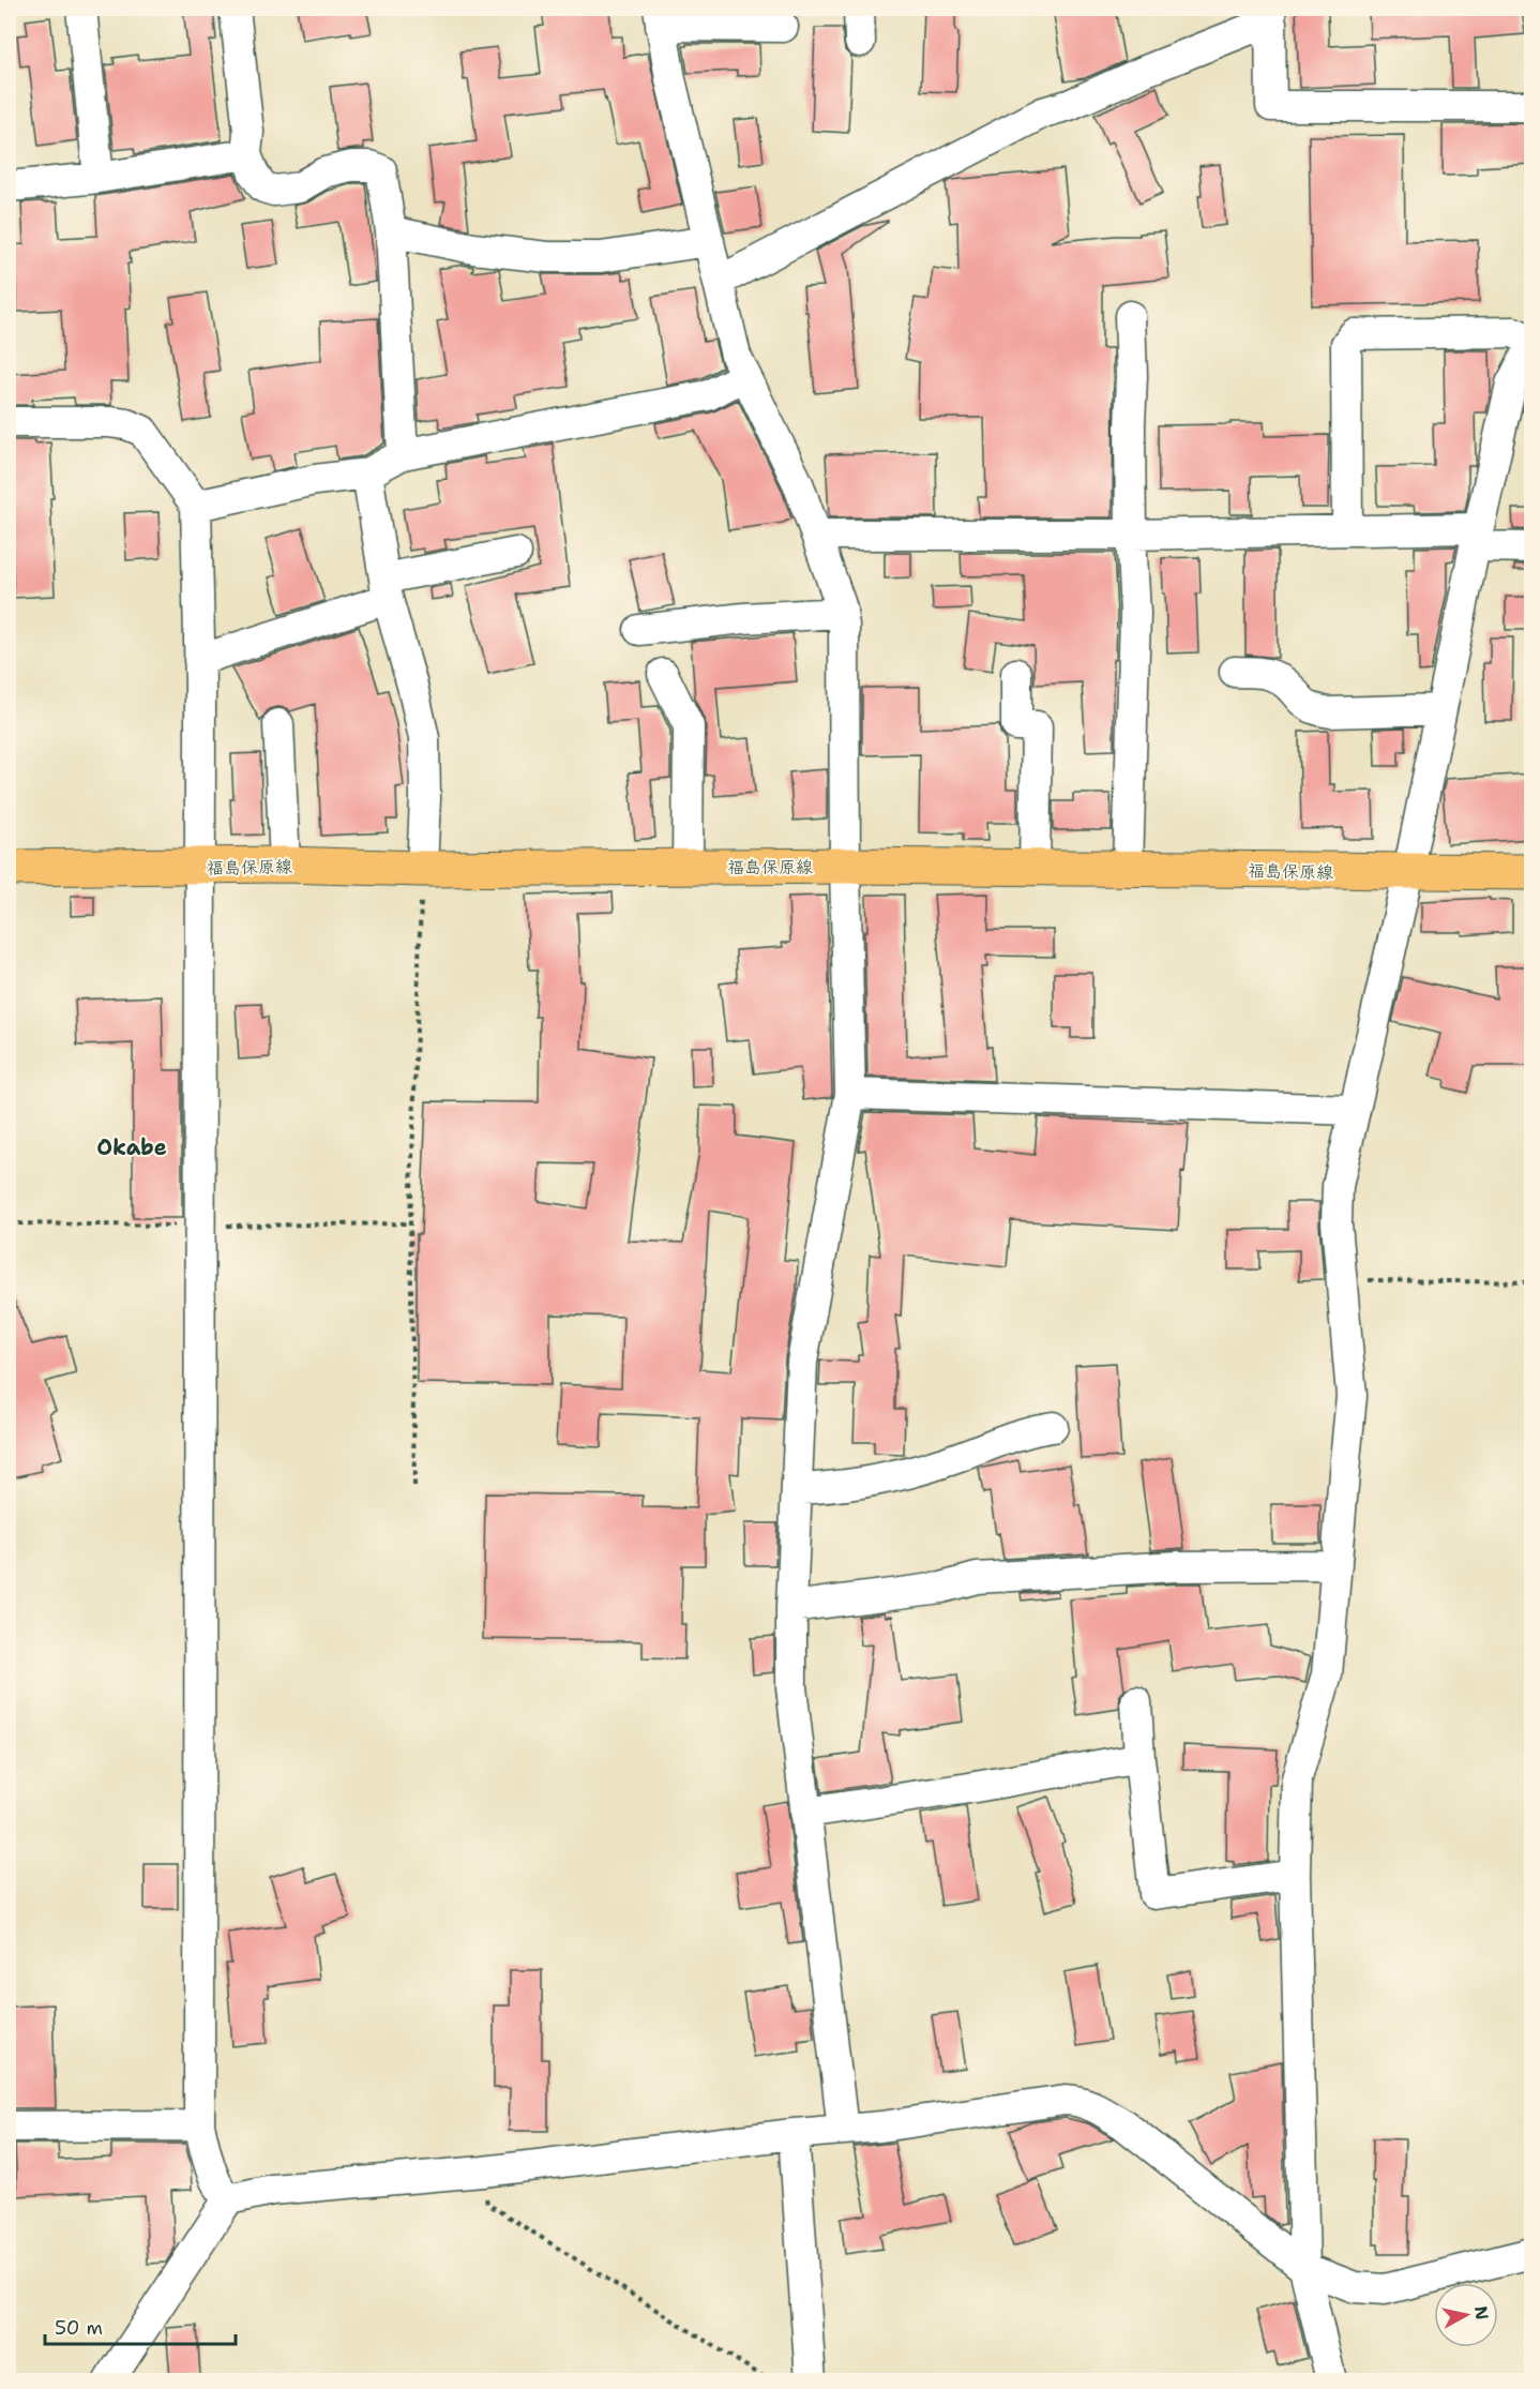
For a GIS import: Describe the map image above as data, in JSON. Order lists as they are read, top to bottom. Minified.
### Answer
{"streets":{"main road":["福島保原線"]},"districts":["Okabe"],"scale_bar":"50 m","north":"right"}
